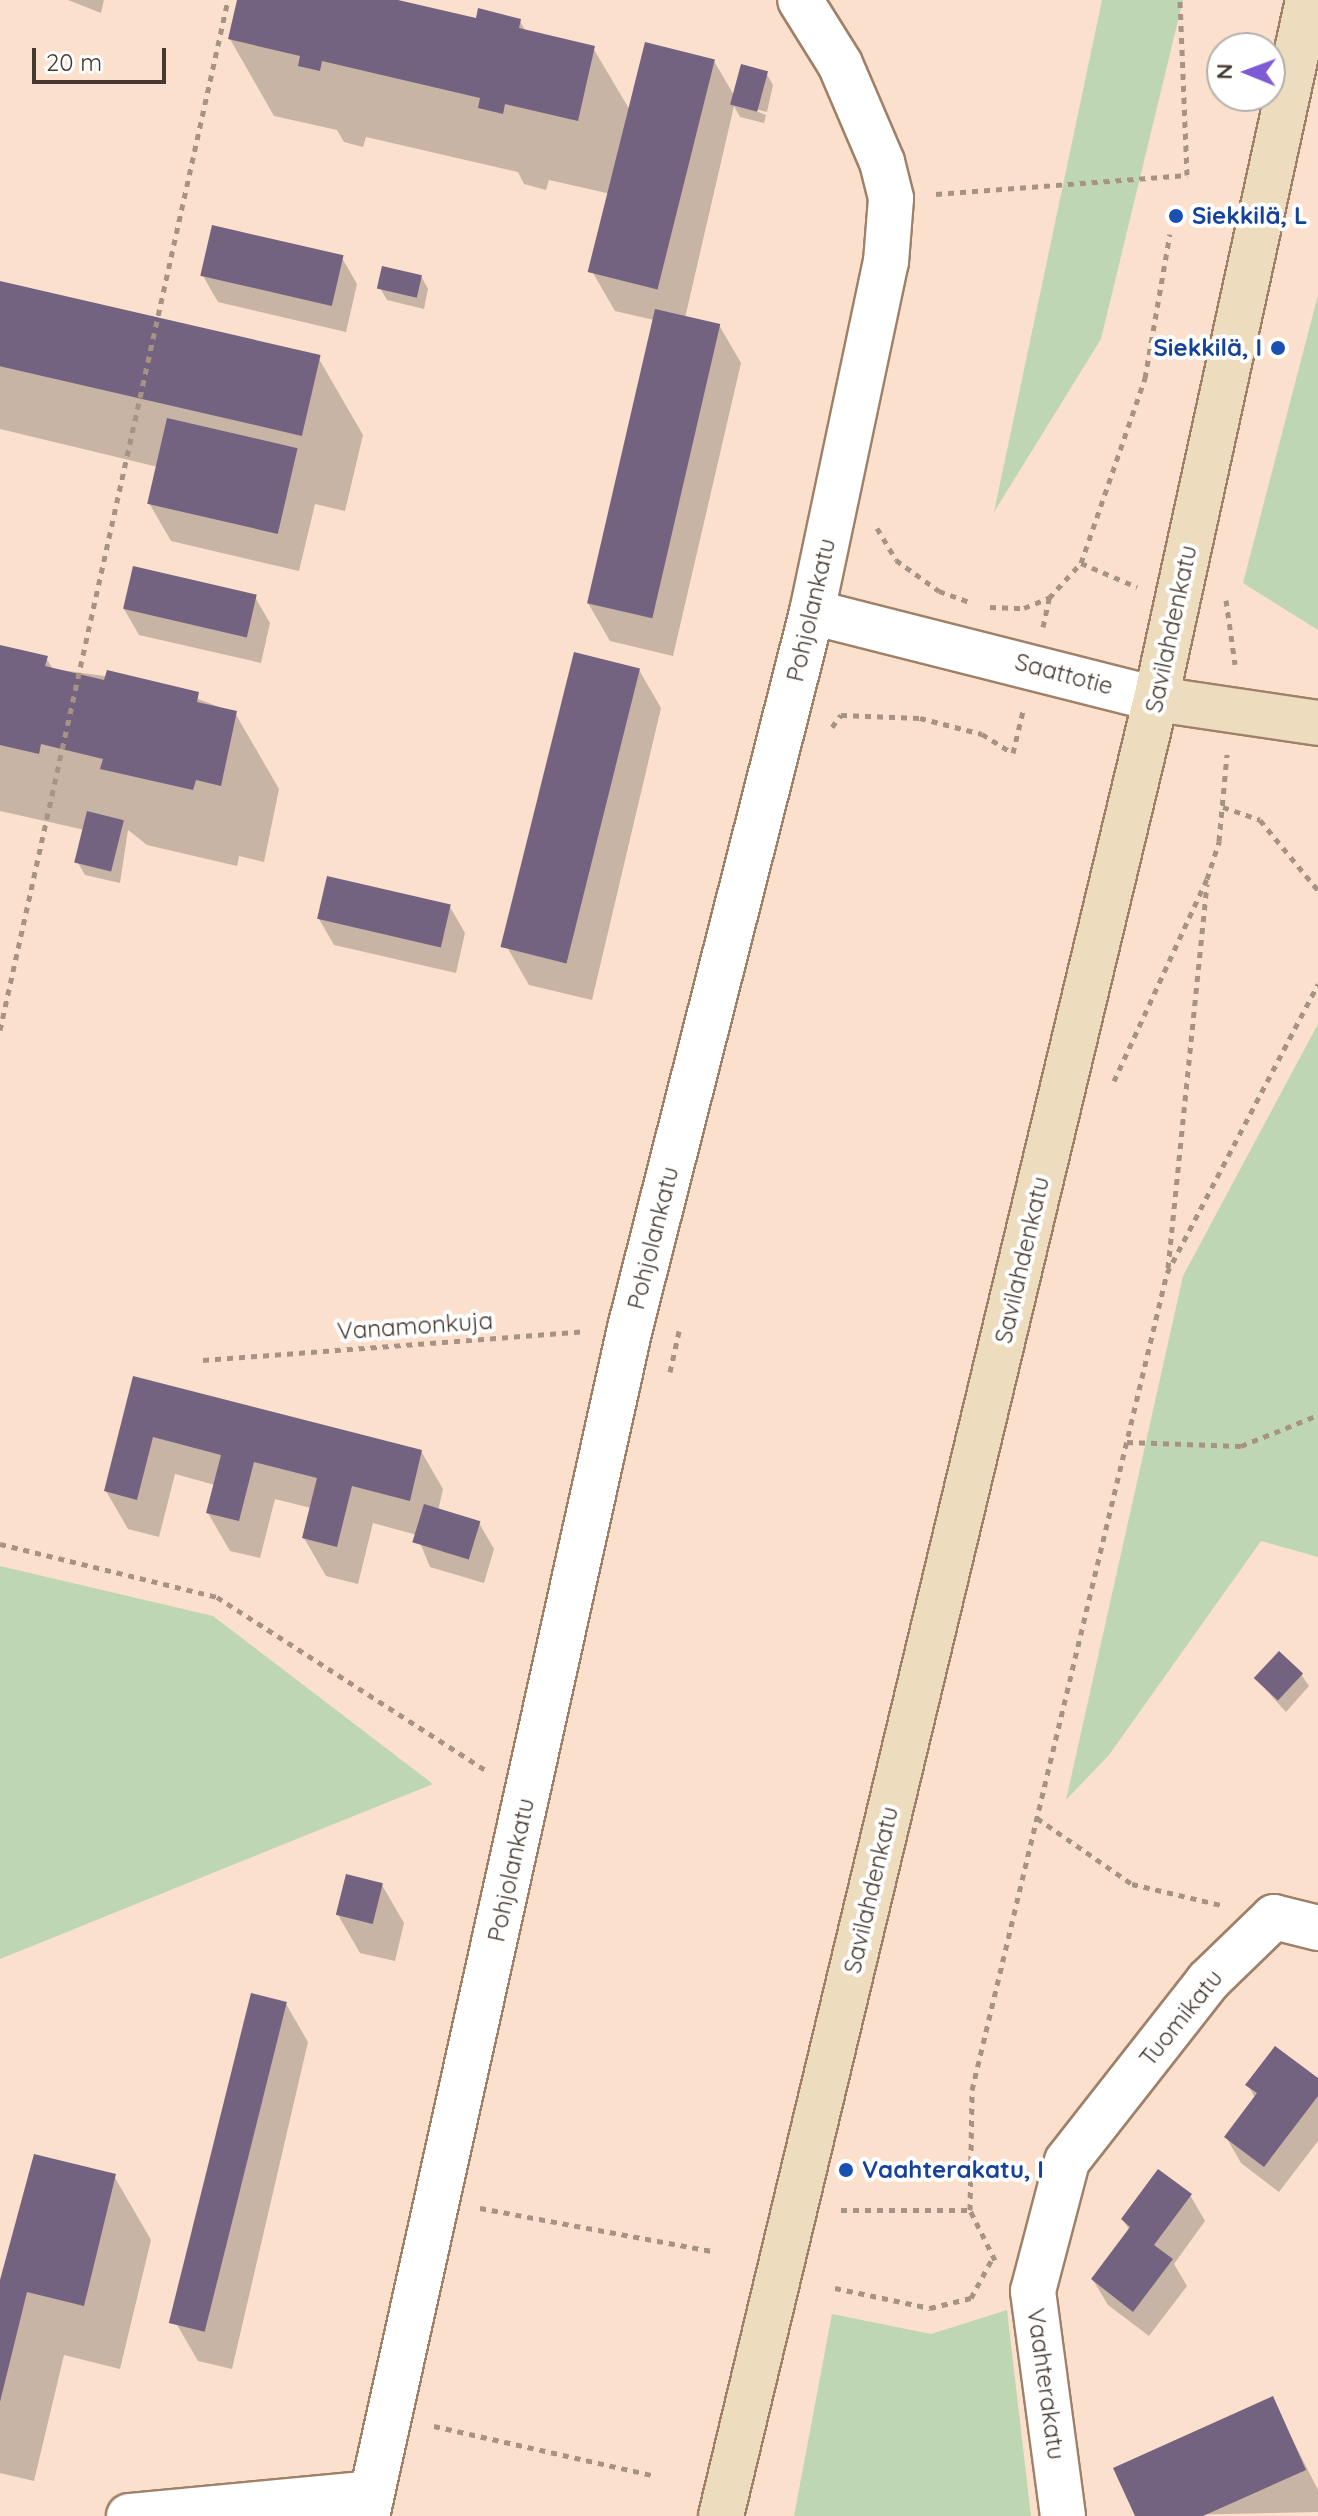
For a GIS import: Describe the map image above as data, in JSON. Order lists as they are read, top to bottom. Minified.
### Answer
{"streets":{"main road":["Savilahdenkatu","Saattotie"],"street":["Pohjolankatu","Tuomikatu","Vaahterakatu"],"path":["Vanamonkuja"]},"crossings":[["Pohjolankatu","Saattotie"],["Pohjolankatu","Vanamonkuja"],["Savilahdenkatu","Saattotie"],["Tuomikatu","Vaahterakatu"]],"places":["Siekkilä, L","Siekkilä, I","Vaahterakatu, I"],"scale_bar":"20 m","north":"left"}
